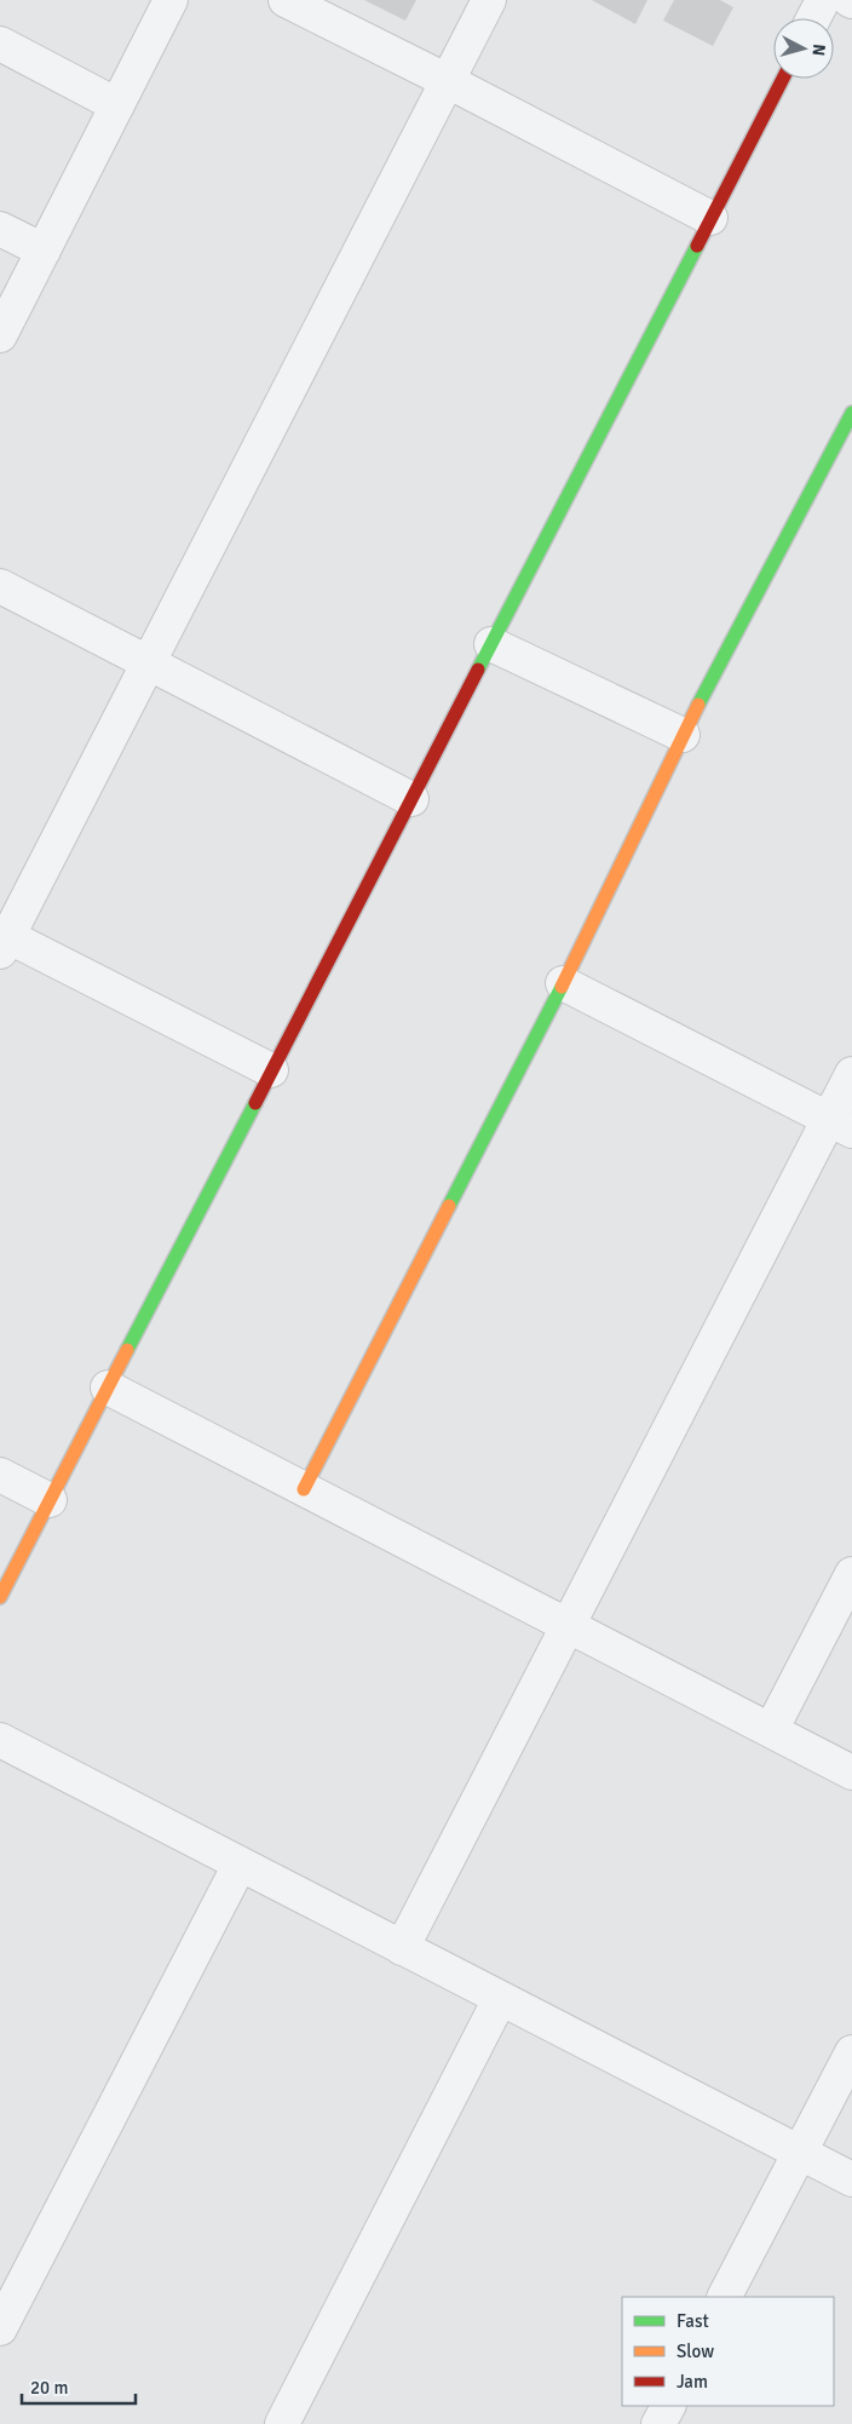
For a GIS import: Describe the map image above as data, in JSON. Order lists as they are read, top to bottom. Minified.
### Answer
{"legend":["Fast","Slow","Jam"],"scale_bar":"20 m","north":"right"}
